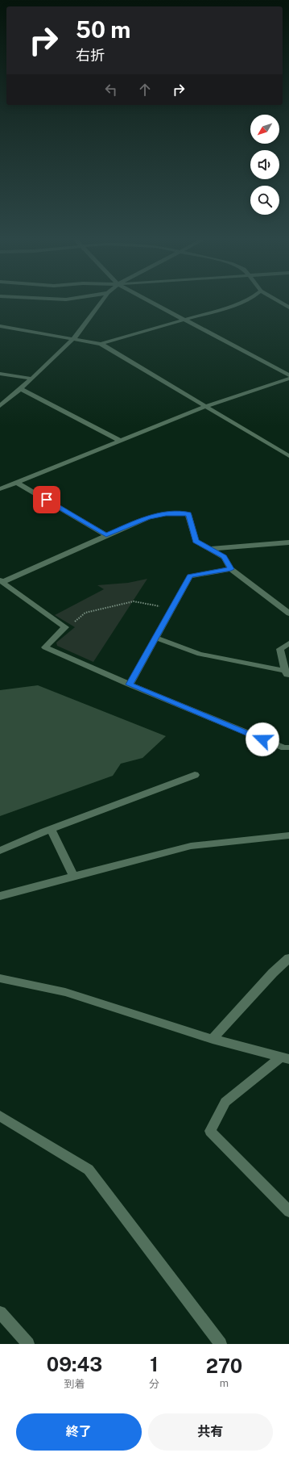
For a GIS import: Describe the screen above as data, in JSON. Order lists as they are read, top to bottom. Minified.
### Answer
{"north":"bottom left","page":{"turn":["50 m","右折"],"eta":["09:43","到着","1","分","270","m"],"buttons":["終了","共有"]}}
